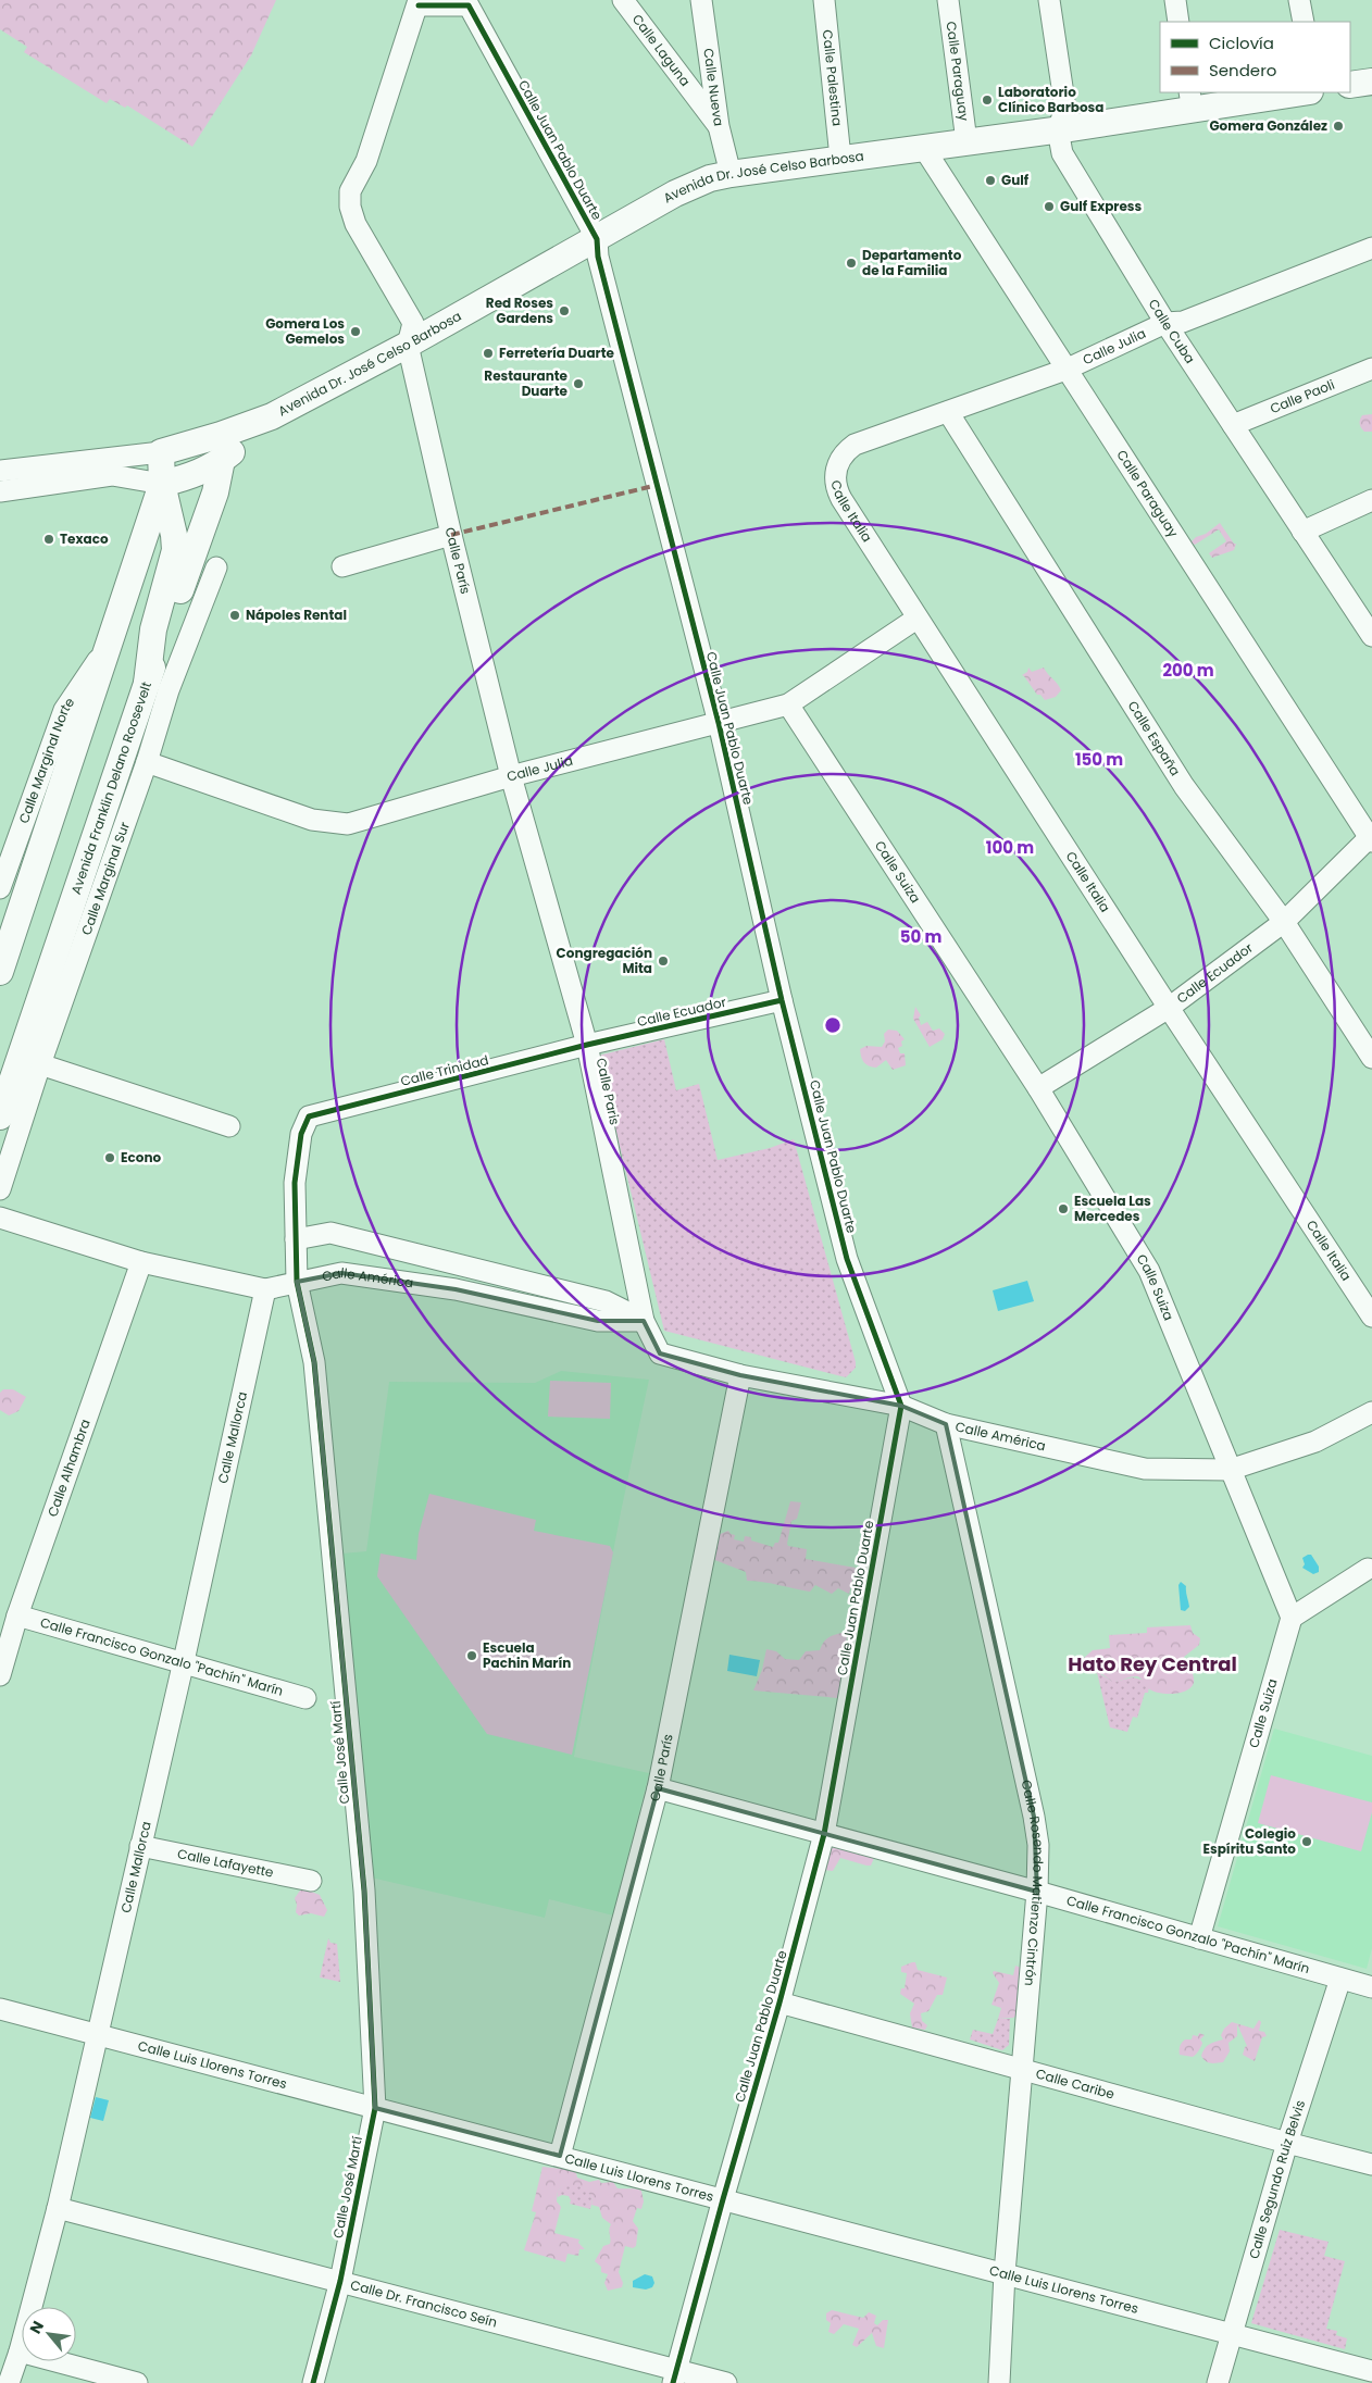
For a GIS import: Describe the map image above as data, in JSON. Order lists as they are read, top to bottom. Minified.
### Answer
{"streets":{"main road":["Avenida Dr. José Celso Barbosa","Avenida Franklin Delano Roosevelt"],"street":["Calle Laguna","Calle Paraguay","Calle Palestina","Calle Nueva","Calle Juan Pablo Duarte","Calle Cuba","Calle Julia","Calle Paoli","Calle Italia","Calle París","Calle España","Calle Marginal Norte","Calle Suiza","Calle Marginal Sur","Calle Ecuador","Calle Trinidad","Calle Paris","Calle América","Calle Mallorca","Calle Alhambra","Calle Francisco Gonzalo \"Pachín\" Marín","Calle José Martí","Calle Lafayette","Calle Rosendo Matienzo Cintrón","Calle Luis Llorens Torres","Calle Caribe","Calle Segundo Ruiz Belvis","Calle Dr. Francisco Seín"]},"crossings":[["Calle Laguna","Calle Nueva"],["Calle Paraguay","Avenida Dr. José Celso Barbosa"],["Calle Paraguay","Calle Julia"],["Calle Paraguay","Calle Ecuador"],["Calle Palestina","Avenida Dr. José Celso Barbosa"],["Calle Nueva","Avenida Dr. José Celso Barbosa"],["Calle Juan Pablo Duarte","Avenida Dr. José Celso Barbosa"],["Calle Juan Pablo Duarte","Calle Julia"],["Calle Juan Pablo Duarte","Calle París"],["Calle Juan Pablo Duarte","Calle Ecuador"],["Calle Juan Pablo Duarte","Calle América"],["Calle Juan Pablo Duarte","Calle Francisco Gonzalo \"Pachín\" Marín"],["Calle Juan Pablo Duarte","Calle Luis Llorens Torres"],["Calle Juan Pablo Duarte","Calle Caribe"],["Calle Juan Pablo Duarte","Calle Dr. Francisco Seín"],["Avenida Dr. José Celso Barbosa","Calle Cuba"],["Avenida Dr. José Celso Barbosa","Calle París"],["Avenida Dr. José Celso Barbosa","Avenida Franklin Delano Roosevelt"],["Calle Cuba","Calle Julia"],["Calle Cuba","Calle Paoli"],["Calle Julia","Calle Italia"],["Calle Julia","Calle París"],["Calle Julia","Calle España"],["Calle Julia","Calle Suiza"],["Calle Julia","Calle Marginal Sur"],["Calle Julia","Calle Paris"],["Calle Italia","Calle Ecuador"],["Calle París","Calle Paris"],["Calle París","Calle América"],["Calle París","Calle Francisco Gonzalo \"Pachín\" Marín"],["Calle París","Calle Luis Llorens Torres"],["Calle España","Calle Ecuador"],["Avenida Franklin Delano Roosevelt","Calle Marginal Sur"],["Calle Suiza","Calle Ecuador"],["Calle Suiza","Calle América"],["Calle Suiza","Calle Francisco Gonzalo \"Pachín\" Marín"],["Calle Ecuador","Calle Trinidad"],["Calle Ecuador","Calle Paris"],["Calle Trinidad","Calle Paris"],["Calle Trinidad","Calle José Martí"],["Calle Paris","Calle América"],["Calle América","Calle Mallorca"],["Calle América","Calle Alhambra"],["Calle América","Calle José Martí"],["Calle América","Calle Rosendo Matienzo Cintrón"],["Calle Mallorca","Calle Francisco Gonzalo \"Pachín\" Marín"],["Calle Mallorca","Calle Lafayette"],["Calle Mallorca","Calle Luis Llorens Torres"],["Calle Mallorca","Calle Dr. Francisco Seín"],["Calle Alhambra","Calle Francisco Gonzalo \"Pachín\" Marín"],["Calle Francisco Gonzalo \"Pachín\" Marín","Calle Rosendo Matienzo Cintrón"],["Calle Francisco Gonzalo \"Pachín\" Marín","Calle Segundo Ruiz Belvis"],["Calle José Martí","Calle Luis Llorens Torres"],["Calle José Martí","Calle Dr. Francisco Seín"],["Calle Rosendo Matienzo Cintrón","Calle Luis Llorens Torres"],["Calle Rosendo Matienzo Cintrón","Calle Caribe"],["Calle Luis Llorens Torres","Calle Segundo Ruiz Belvis"],["Calle Caribe","Calle Segundo Ruiz Belvis"]],"districts":["Hato Rey Central"],"places":["Laboratorio Clínico Barbosa","Gomera González","Gulf","Gulf Express","Departamento de la Familia","Red Roses Gardens","Gomera Los Gemelos","Ferretería Duarte","Restaurante Duarte","Texaco","Nápoles Rental","Congregación Mita","Econo","Escuela Las Mercedes","Escuela Pachin Marín","Colegio Espíritu Santo"],"legend":["Ciclovía","Sendero"],"north":"top left","rings":["200 m","150 m","100 m","50 m"]}
